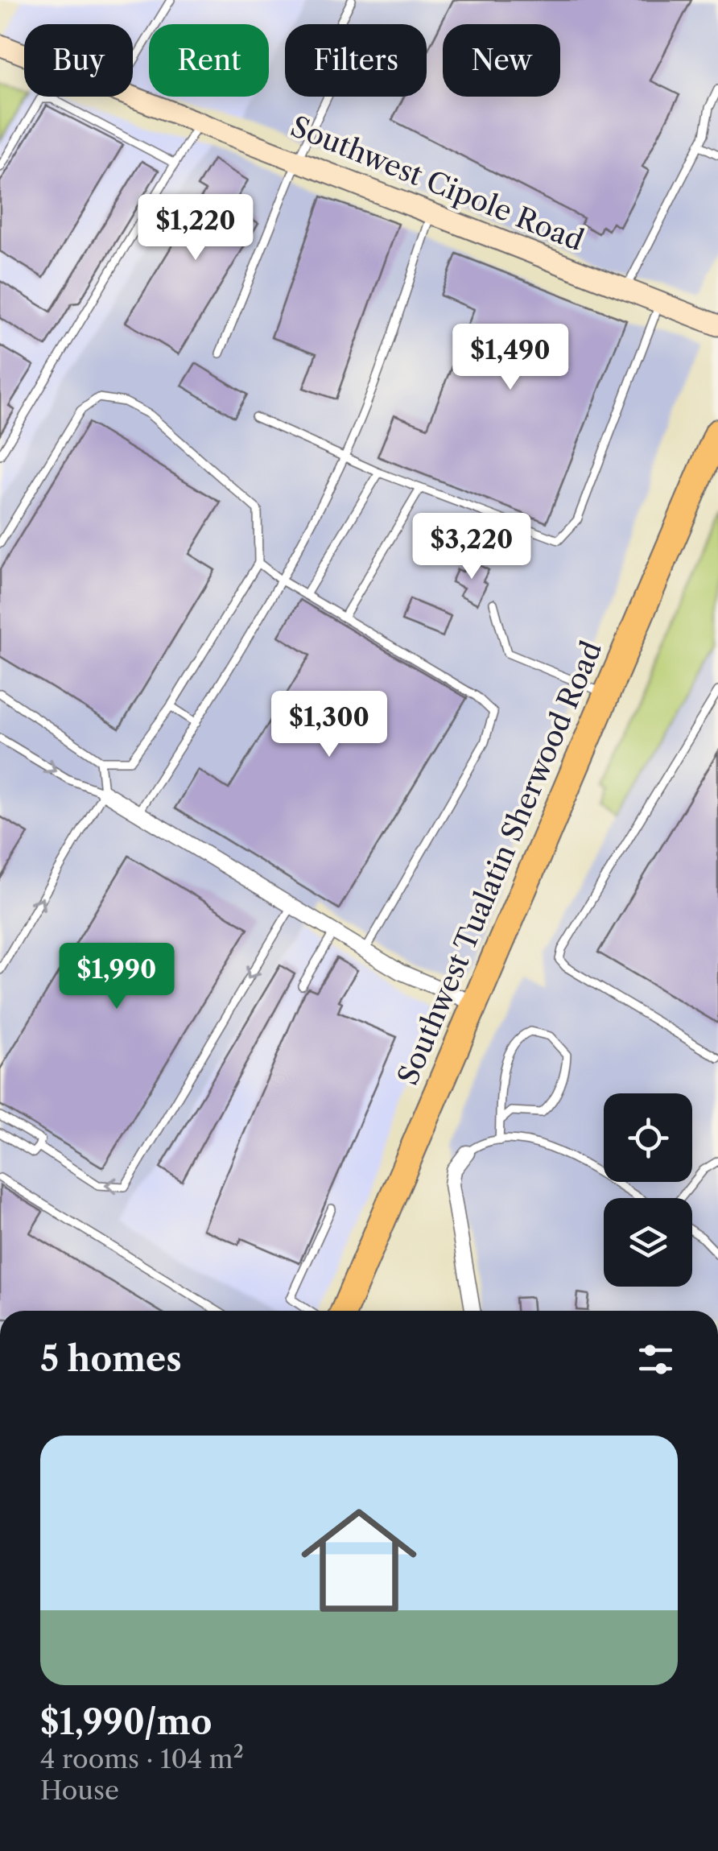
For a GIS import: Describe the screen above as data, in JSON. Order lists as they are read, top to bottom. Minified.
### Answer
{"streets":{"highway":["Southwest Tualatin Sherwood Road"],"street":["Southwest Cipole Road"]},"page":{"chip":["Buy","Rent","Filters","New"],"price":["$1,220","$1,490","$3,220","$1,300","$1,990"],"heading":"5 homes","list":[{"name":"$1,990/mo","note":"4 rooms · 104 m² · House"}]}}
